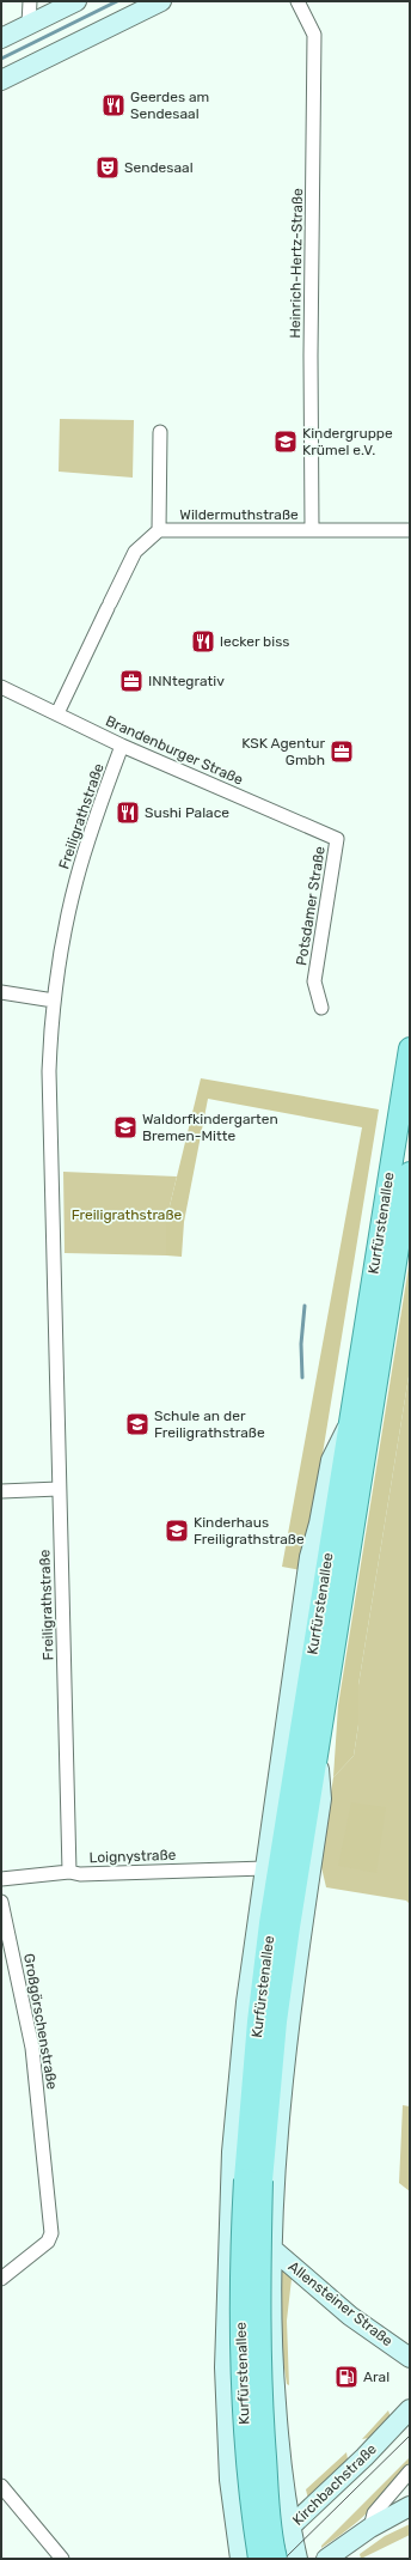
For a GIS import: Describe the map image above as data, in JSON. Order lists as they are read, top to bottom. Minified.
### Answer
{"streets":{"main road":["Kurfürstenallee","Allensteiner Straße","Kirchbachstraße"],"street":["Heinrich-Hertz-Straße","Wildermuthstraße","Brandenburger Straße","Freiligrathstraße","Potsdamer Straße","Loignystraße","Großgörschenstraße"]},"crossings":[["Heinrich-Hertz-Straße","Wildermuthstraße"],["Wildermuthstraße","Brandenburger Straße"],["Brandenburger Straße","Freiligrathstraße"],["Brandenburger Straße","Potsdamer Straße"],["Freiligrathstraße","Loignystraße"],["Kurfürstenallee","Loignystraße"],["Kurfürstenallee","Allensteiner Straße"],["Kurfürstenallee","Kirchbachstraße"]],"parks":["Freiligrathstraße"],"places":{"restaurant":["Geerdes am Sendesaal","lecker biss","Sushi Palace"],"theatre":["Sendesaal"],"school or university":["Kindergruppe Krümel e.V.","Waldorfkindergarten Bremen-Mitte","Schule an der Freiligrathstraße","Kinderhaus Freiligrathstraße"],"office":["INNtegrativ","KSK Agentur Gmbh"],"fuel station":["Aral"]}}
